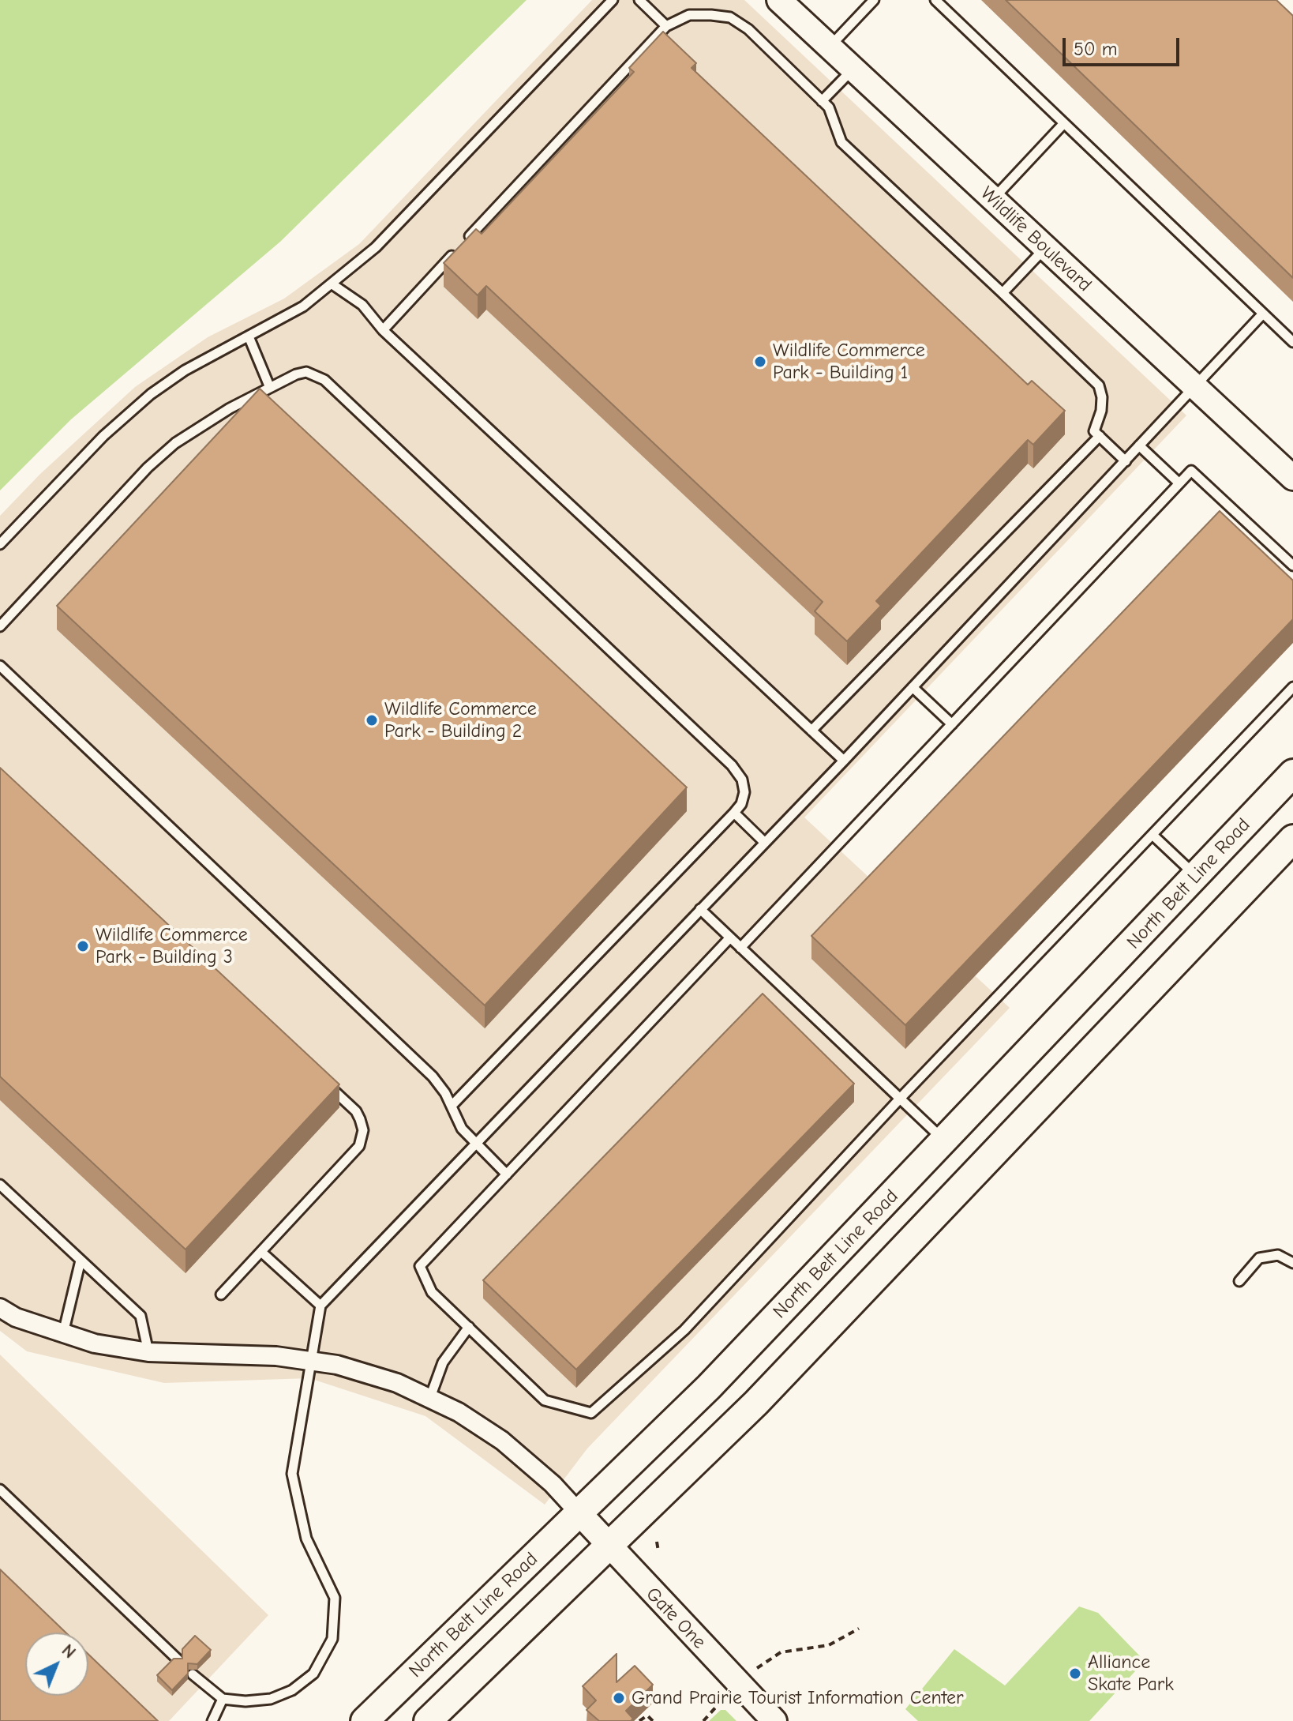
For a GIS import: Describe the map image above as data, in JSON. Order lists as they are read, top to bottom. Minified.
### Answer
{"streets":{"main road":["North Belt Line Road"],"street":["Wildlife Boulevard","Gate One"]},"crossings":[["North Belt Line Road","Gate One"]],"places":["Wildlife Commerce Park - Building 1","Wildlife Commerce Park - Building 2","Wildlife Commerce Park - Building 3","Alliance Skate Park","Grand Prairie Tourist Information Center"],"scale_bar":"50 m","north":"top right"}
